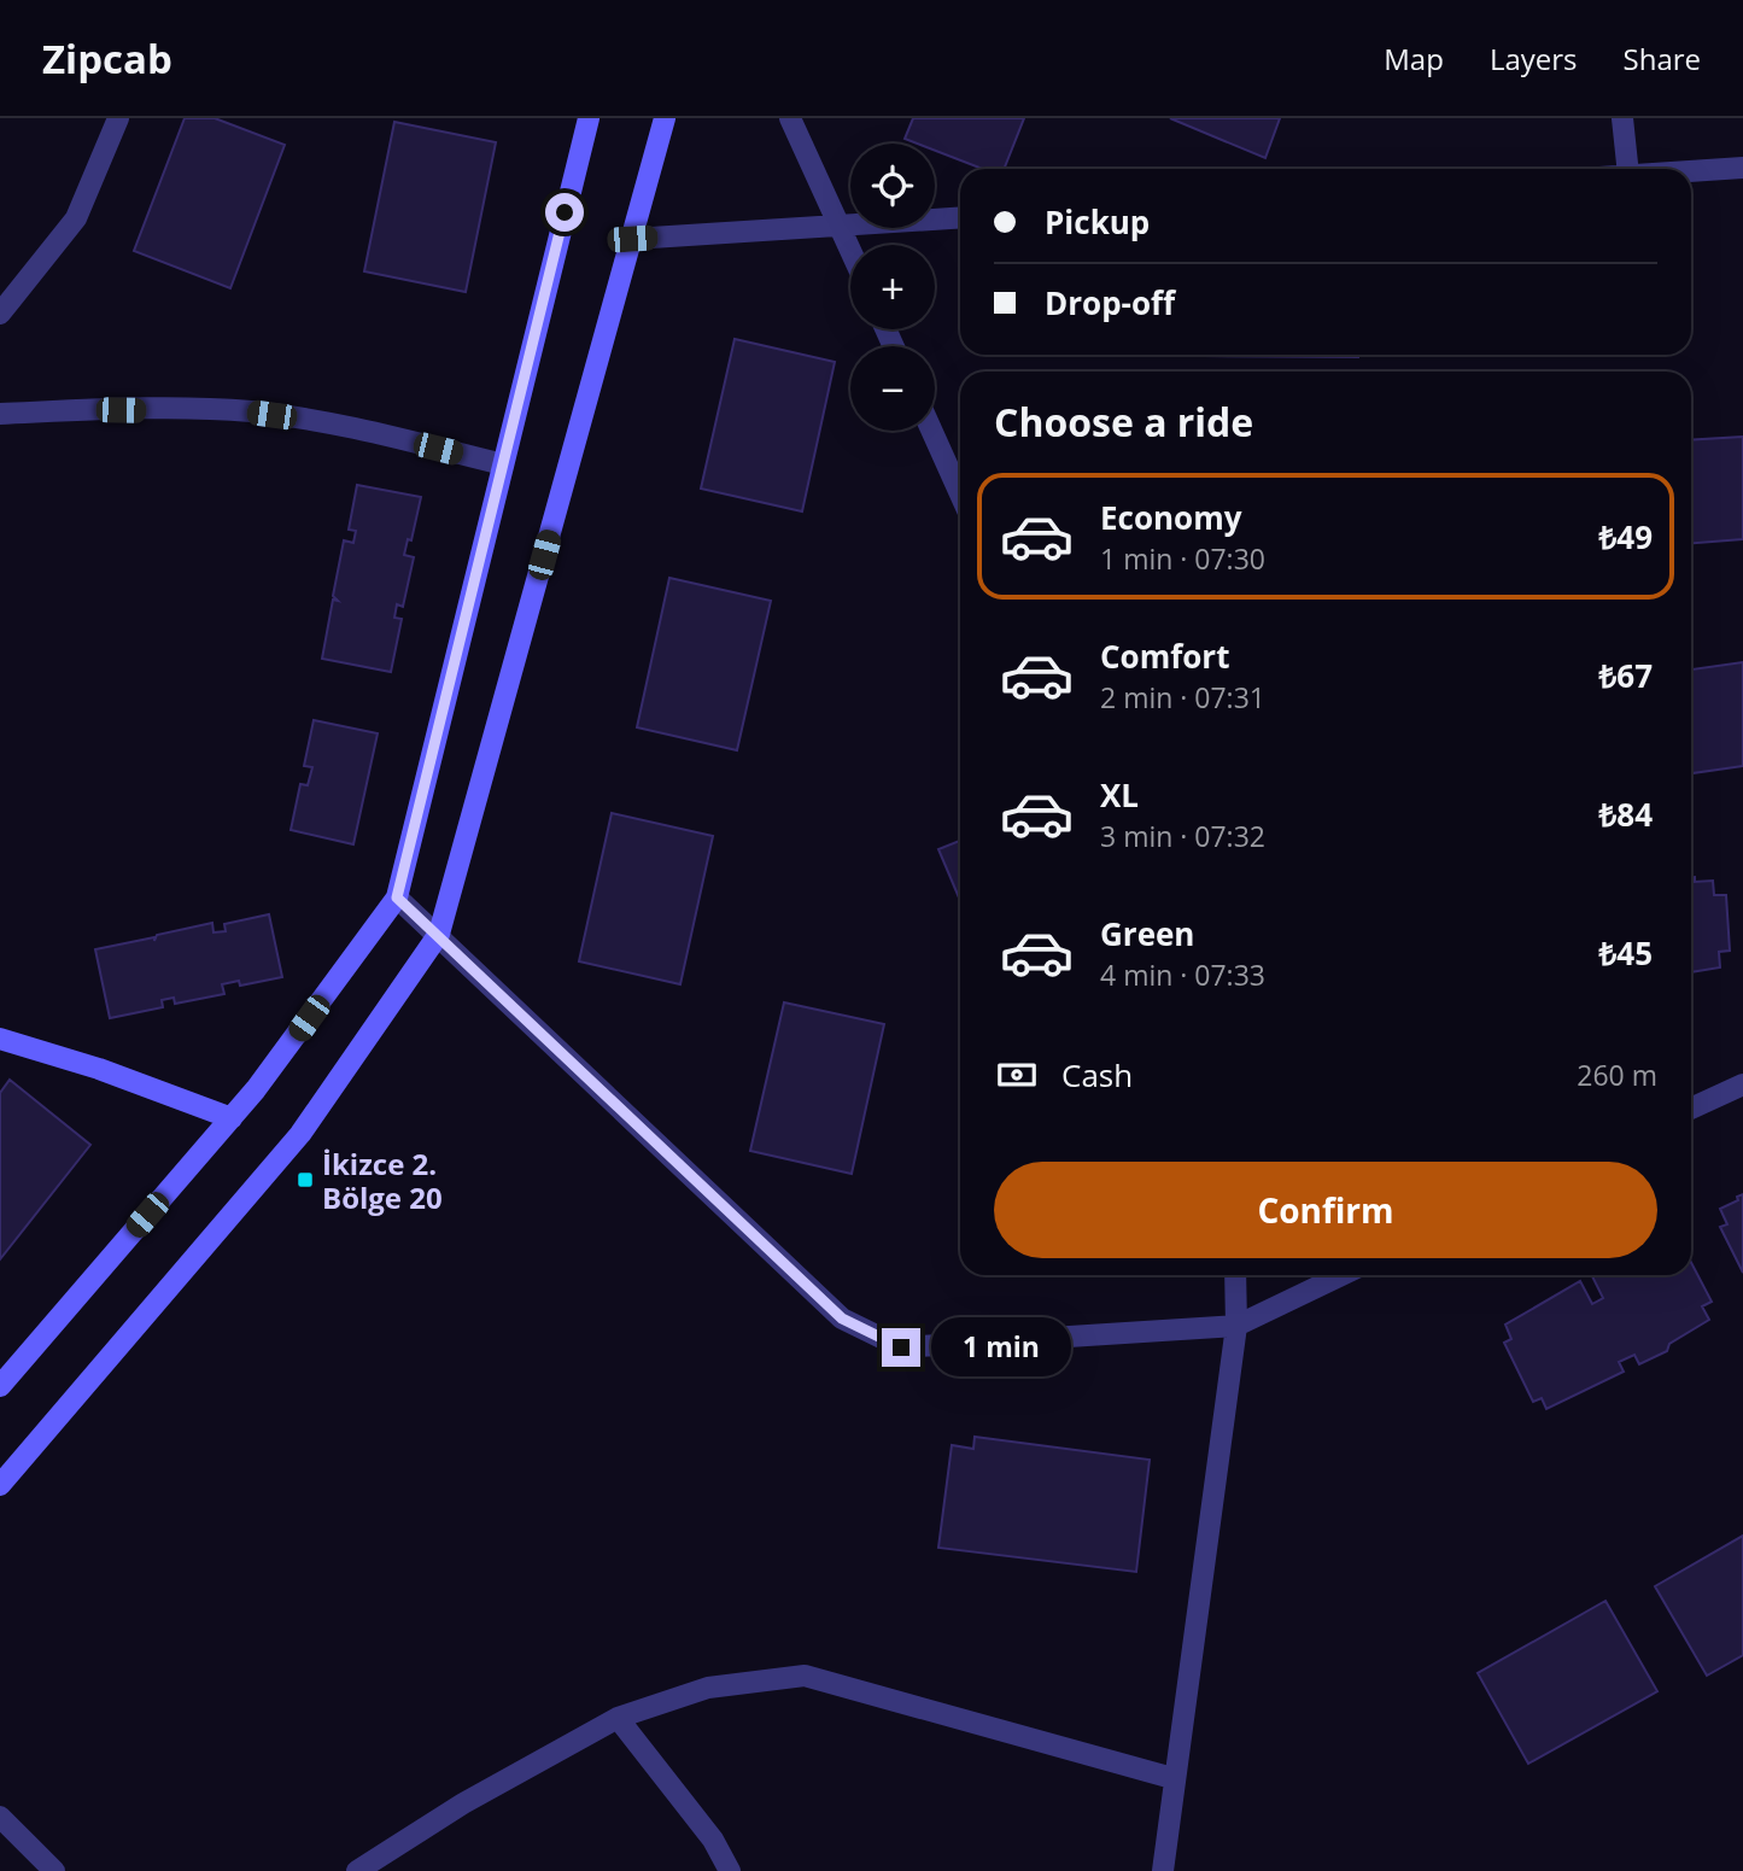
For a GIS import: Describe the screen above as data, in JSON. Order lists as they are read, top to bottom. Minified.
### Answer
{"places":{"transit":["İkizce 2. Bölge 20"]},"page":{"header":"Zipcab","nav":["Map","Layers","Share"],"map_buttons":["+","−"],"banner":["Pickup","Drop-off"],"heading":"Choose a ride","list":[{"name":"Economy","note":"1 min · 07:30","value":"₺49"},{"name":"Comfort","note":"2 min · 07:31","value":"₺67"},{"name":"XL","note":"3 min · 07:32","value":"₺84"},{"name":"Green","note":"4 min · 07:33","value":"₺45"}],"pay":["Cash","260 m"],"buttons":"Confirm","bubble":"1 min"}}
